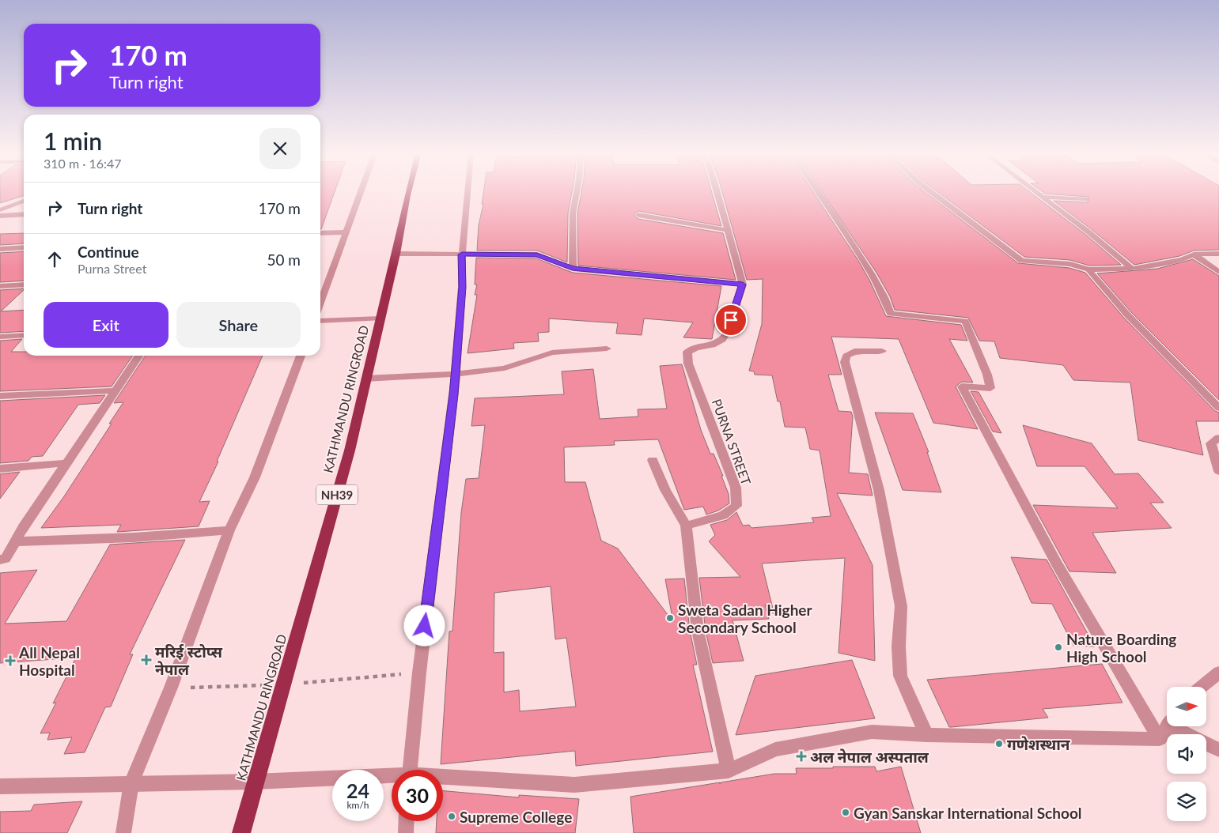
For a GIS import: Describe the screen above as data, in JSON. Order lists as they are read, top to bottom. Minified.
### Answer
{"streets":{"highway":["KATHMANDU RINGROAD","NH39"],"street":["PURNA STREET"]},"places":{"other":["Sweta Sadan Higher Secondary School","Nature Boarding High School","गणेशस्थान","Gyan Sanskar International School","Supreme College"],"health":["मरिई स्टोप्स नेपाल","All Nepal Hospital","अल नेपाल अस्पताल"]},"north":"right","page":{"turn":["170 m","Turn right"],"heading":["1 min","310 m · 16:47"],"list":[{"name":"Turn right","value":"170 m"},{"name":"Continue","note":"Purna Street","value":"50 m"}],"buttons":["Exit","Share"],"speed":"24 km/h","limit":"30"}}
